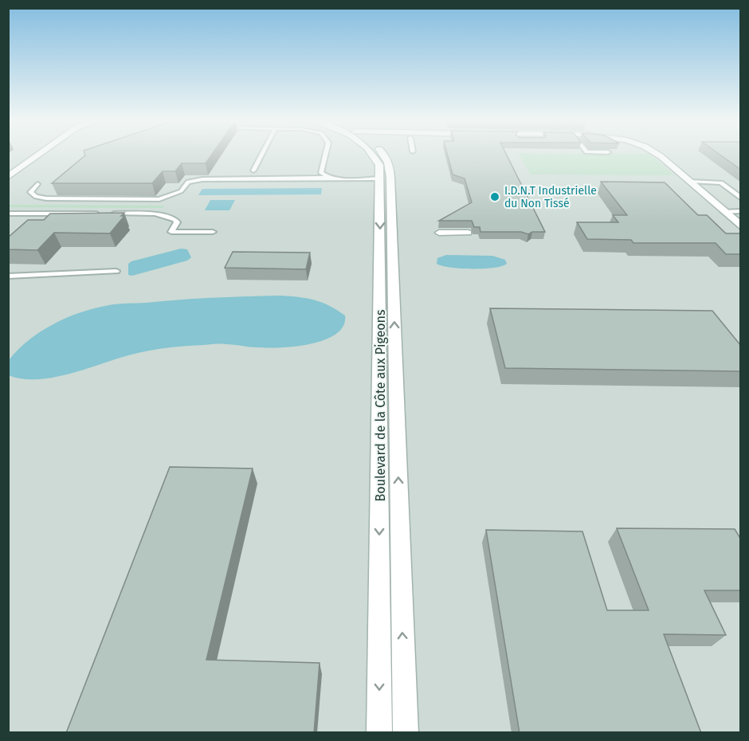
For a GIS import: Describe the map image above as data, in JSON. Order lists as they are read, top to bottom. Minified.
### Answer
{"streets":{"street":["Boulevard de la Côte aux Pigeons"]},"places":["I.D.N.T Industrielle du Non Tissé"]}
